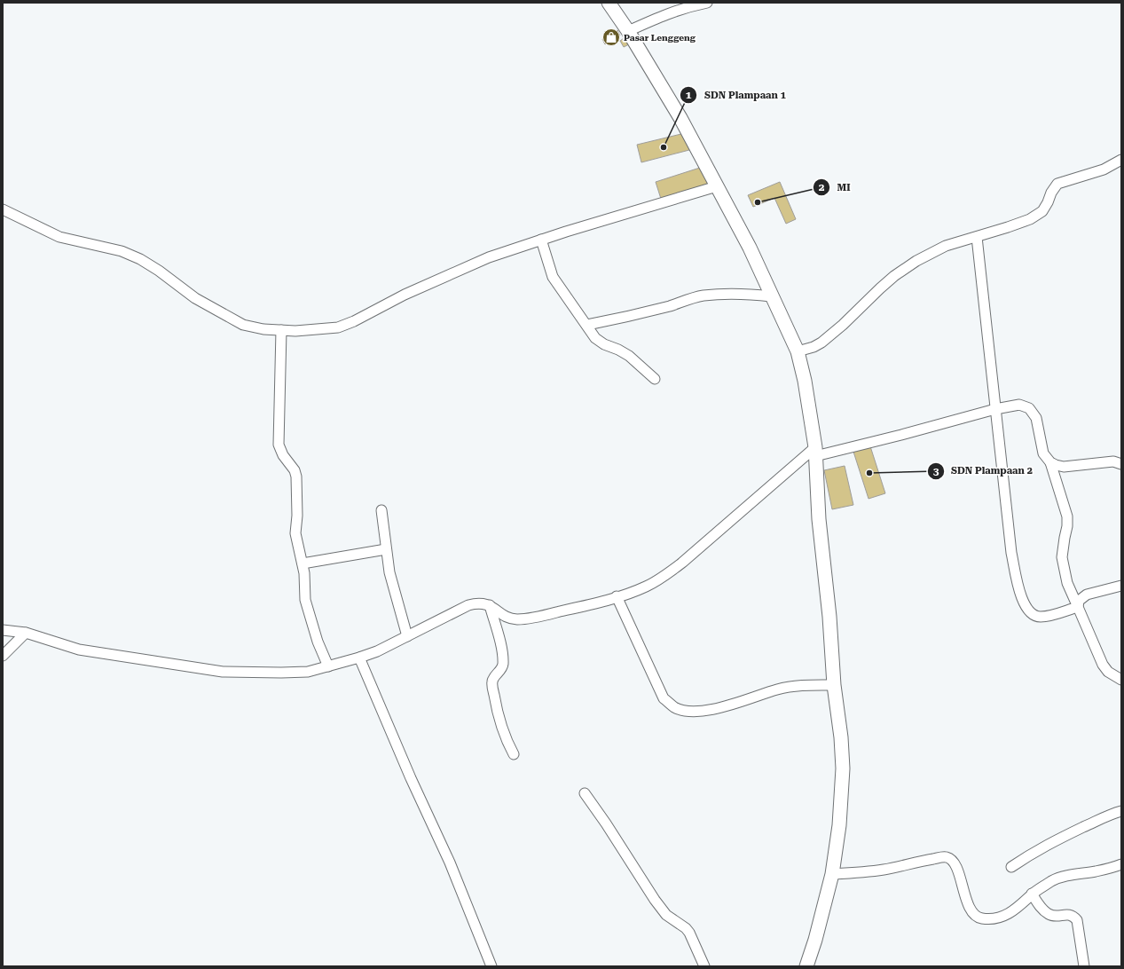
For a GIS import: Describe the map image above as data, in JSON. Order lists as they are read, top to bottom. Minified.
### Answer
{"places":{"shop":["Pasar Lenggeng"],"other":["SDN Plampaan 1","MI","SDN Plampaan 2"]}}
